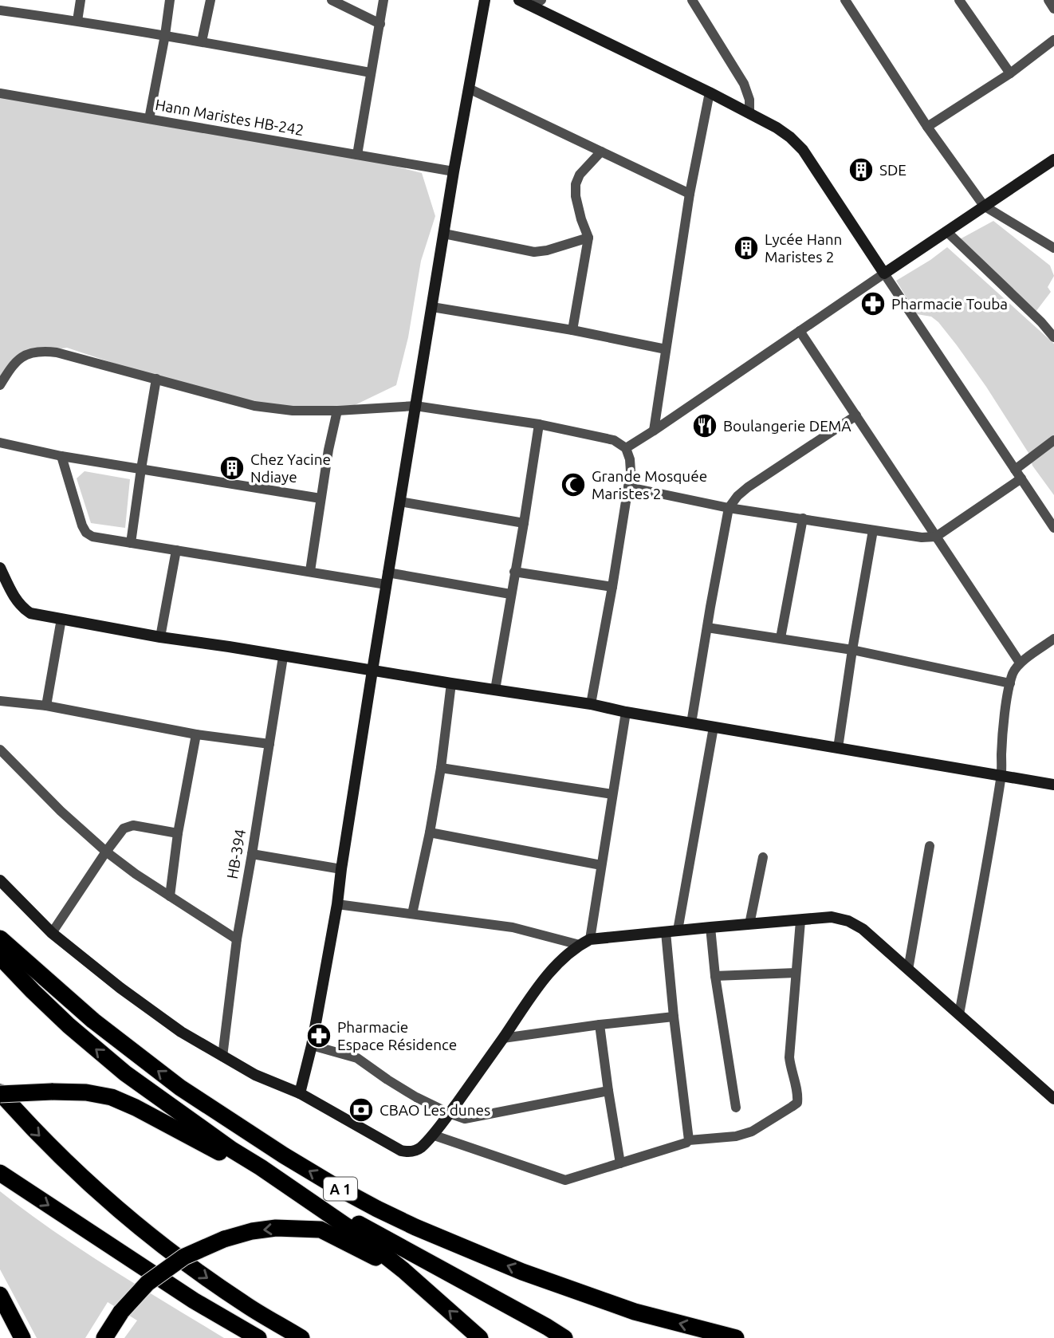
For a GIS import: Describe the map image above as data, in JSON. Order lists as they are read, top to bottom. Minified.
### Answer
{"streets":{"highway":["A 1"],"street":["Hann Maristes HB-242","HB-394"]},"places":{"building":["SDE","Lycée Hann Maristes 2","Chez Yacine Ndiaye"],"pharmacy":["Pharmacie Touba","Pharmacie Espace Résidence"],"restaurant":["Boulangerie DEMA"],"mosque":["Grande Mosquée Maristes 2"],"bank":["CBAO Les dunes"]}}
